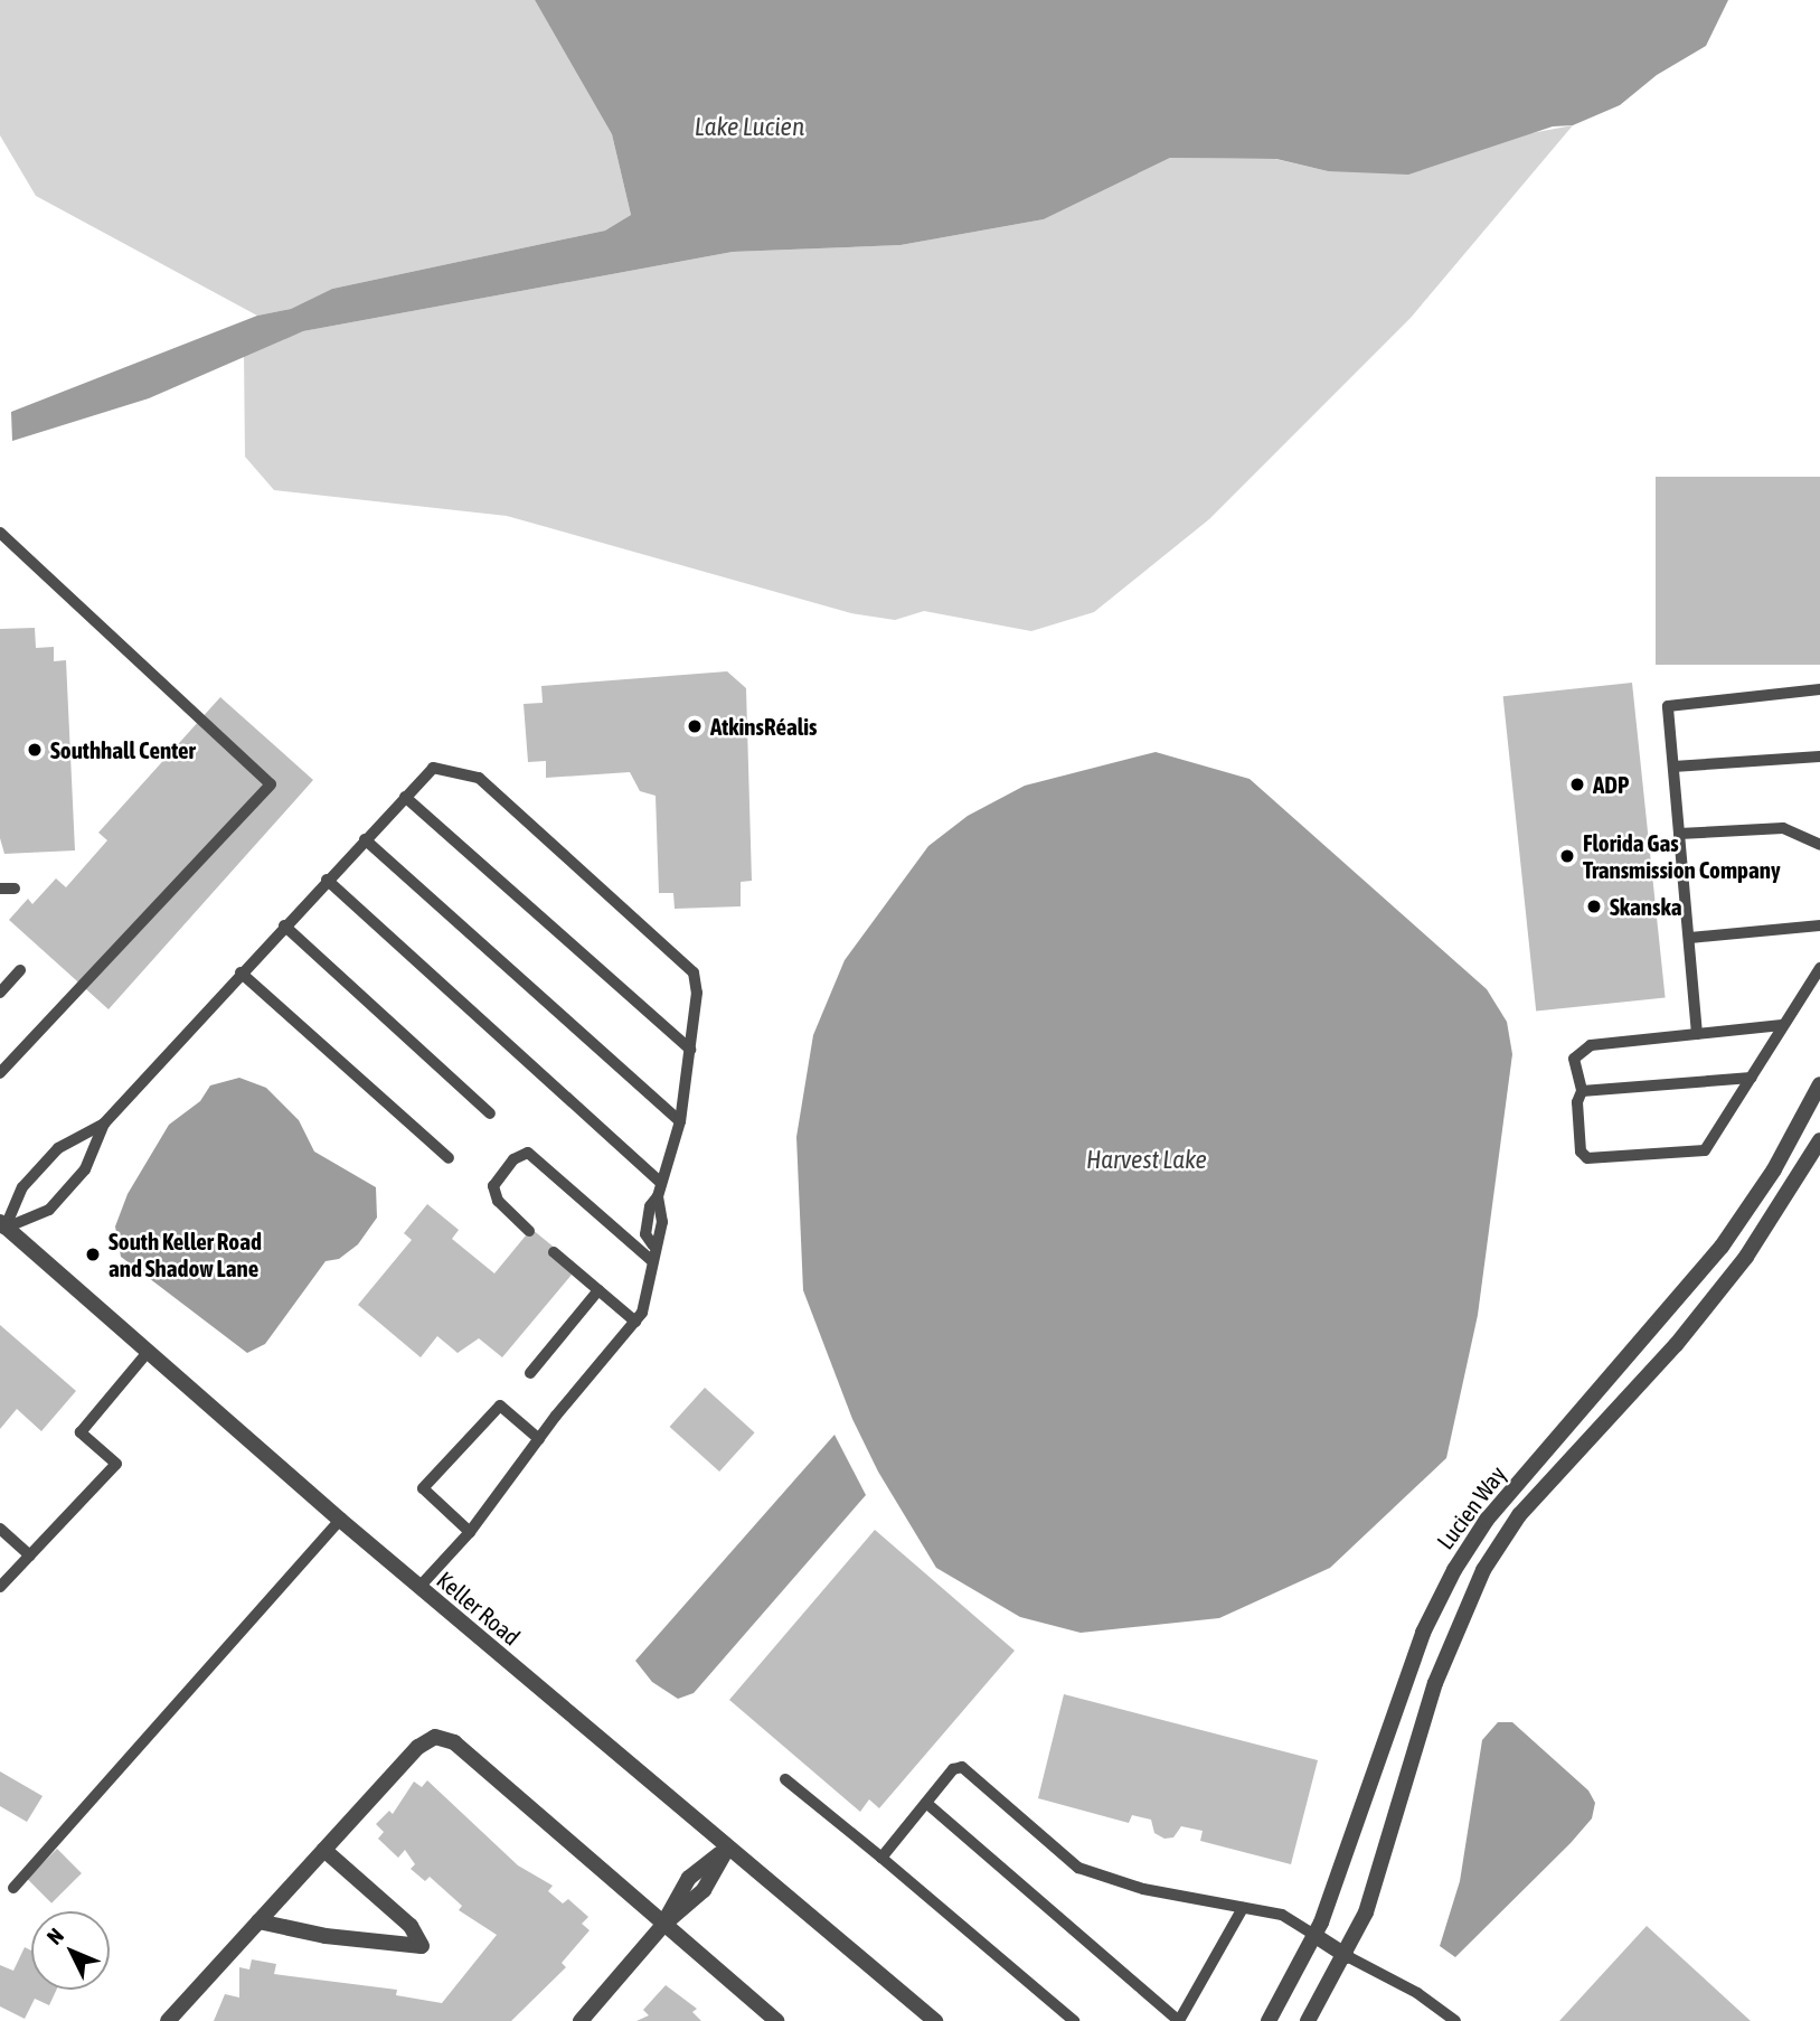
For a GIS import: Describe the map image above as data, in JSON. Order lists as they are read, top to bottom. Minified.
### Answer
{"streets":{"street":["Lucien Way","Keller Road"]},"water":["Lake Lucien","Harvest Lake"],"places":["AtkinsRéalis","Southhall Center","ADP","Florida Gas Transmission Company","Skanska","South Keller Road and Shadow Lane"],"north":"top left"}
